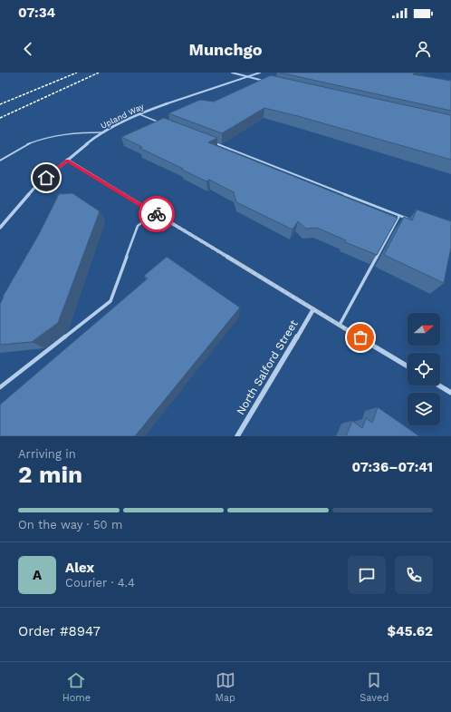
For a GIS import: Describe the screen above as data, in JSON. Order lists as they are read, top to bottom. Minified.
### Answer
{"streets":{"street":["Upland Way","North Salford Street"]},"north":"right","page":{"status":"07:34","header":"Munchgo","heading":["2 min","Arriving in","07:36–07:41"],"panel":["Alex","Courier · 4.4","Order #8947","$45.62"],"bar":"On the way · 50 m","round":"A","tabs":["Home","Map","Saved"]}}
